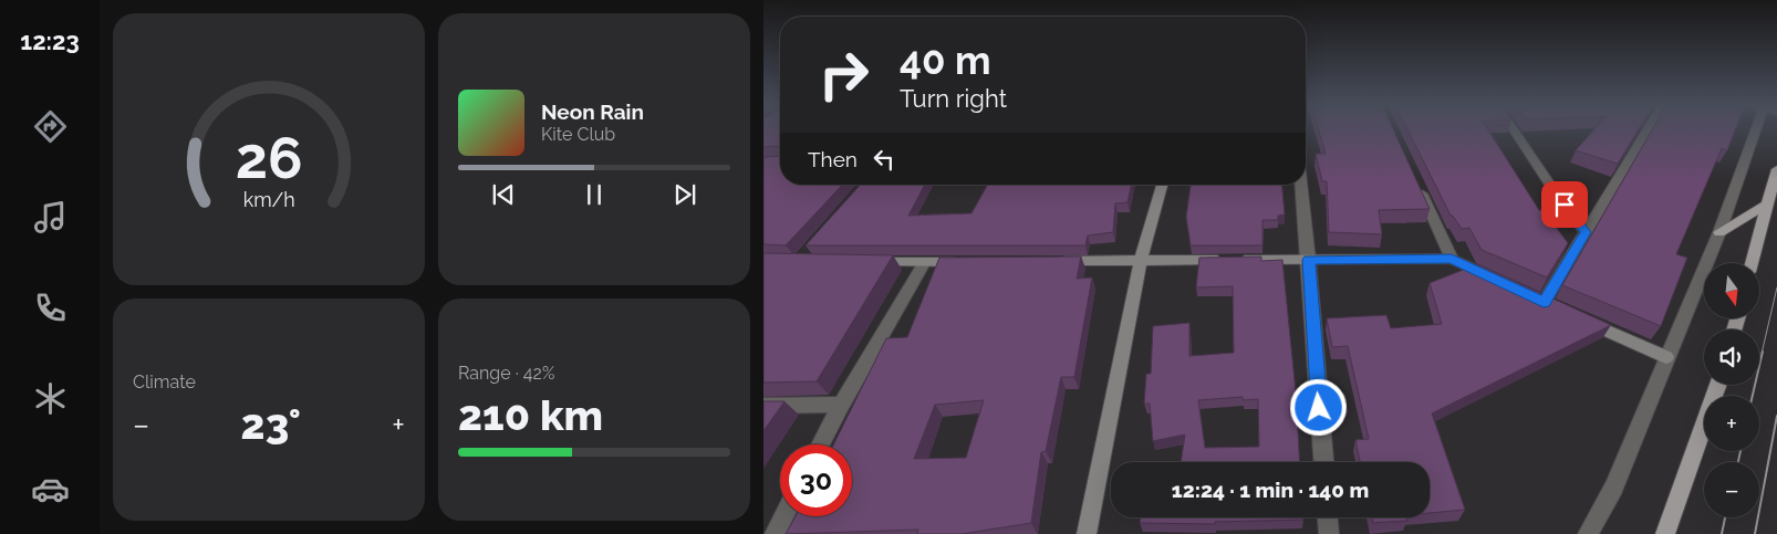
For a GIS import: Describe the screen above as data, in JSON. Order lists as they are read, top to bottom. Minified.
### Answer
{"north":"bottom","page":{"tabs":"12:23","turn":["40 m","Turn right"],"song":["Neon Rain","Kite Club"],"then":"Then","map_buttons":["+","−"],"tile":["Climate",["Range · 42%","210 km"]],"heat":["−","23°","+"],"limit":"30","trip":"12:24 · 1 min · 140 m","gauge":["26","km/h"]}}
